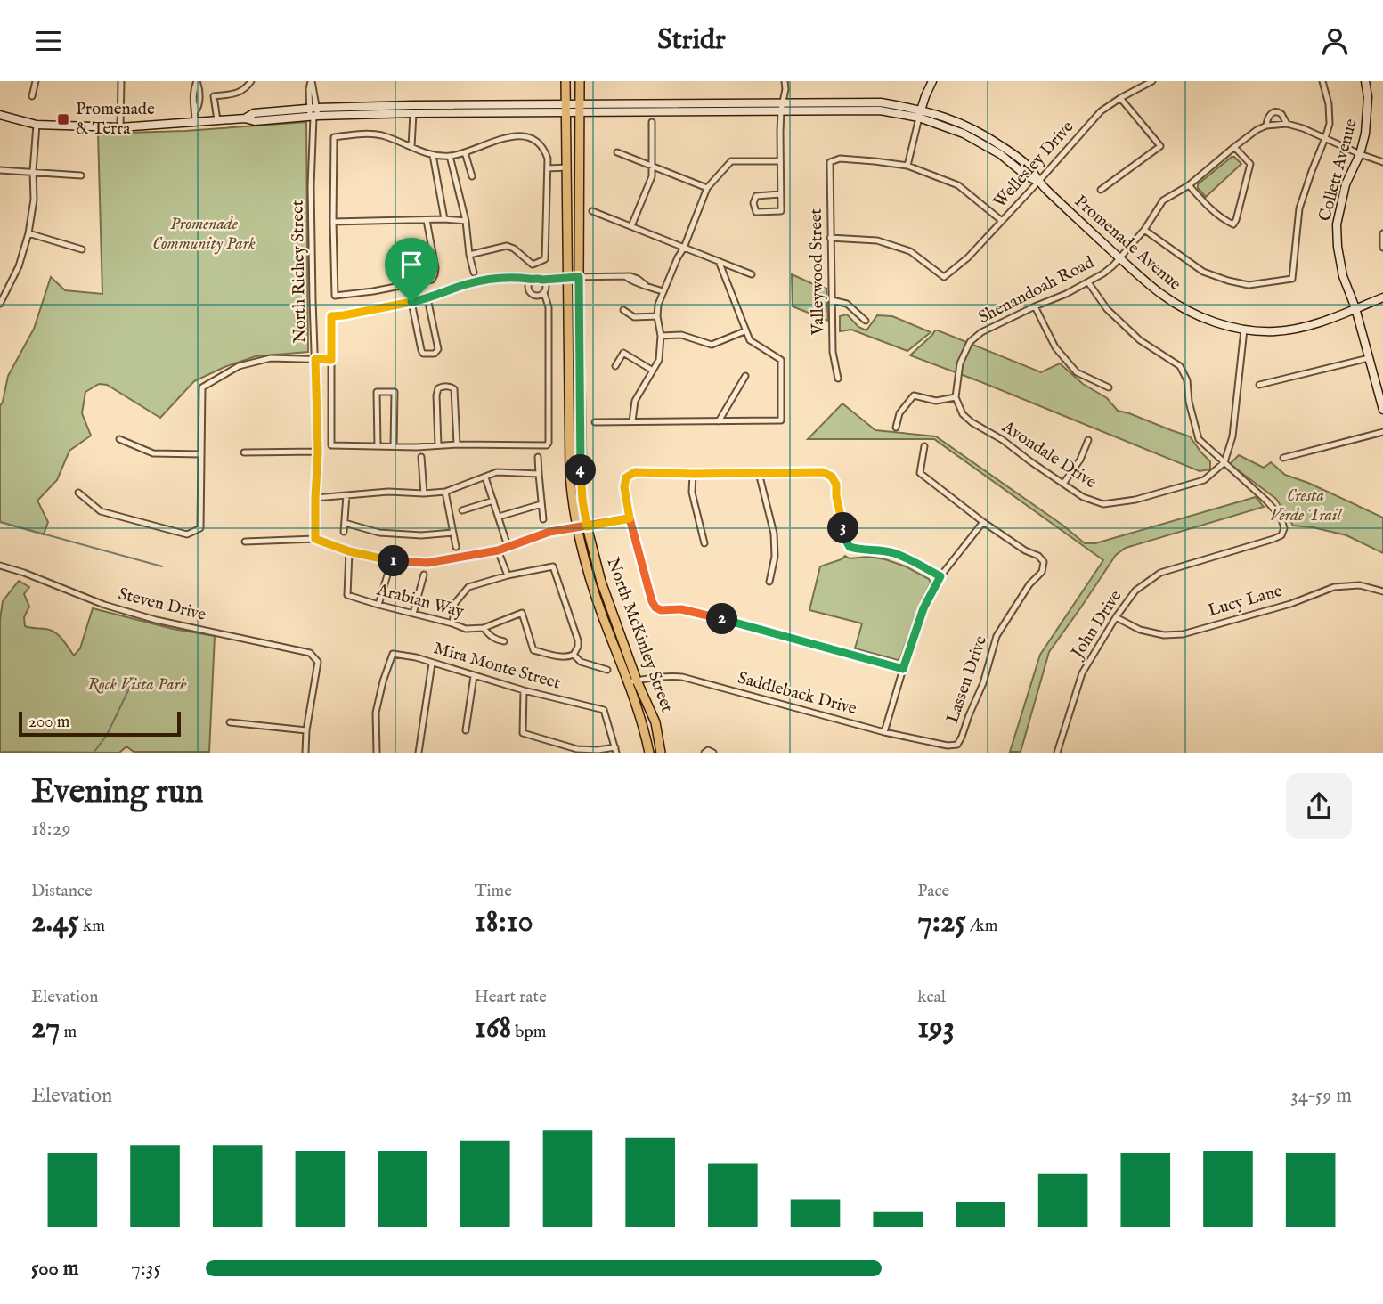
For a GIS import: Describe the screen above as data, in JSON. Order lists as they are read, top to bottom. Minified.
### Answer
{"streets":{"main road":["Collett Avenue","Promenade Avenue","North McKinley Street"],"street":["Wellesley Drive","North Richey Street","Valleywood Street","Shenandoah Road","Avondale Drive","Arabian Way","Lucy Lane","Steven Drive","John Drive","Mira Monte Street","Lassen Drive","Saddleback Drive"]},"crossings":[["Wellesley Drive","Promenade Avenue"],["Wellesley Drive","Valleywood Street"],["Collett Avenue","Promenade Avenue"],["Collett Avenue","Shenandoah Road"],["Promenade Avenue","North Richey Street"],["Promenade Avenue","Shenandoah Road"],["Promenade Avenue","North McKinley Street"],["Shenandoah Road","Avondale Drive"],["Avondale Drive","John Drive"],["Lucy Lane","John Drive"],["North McKinley Street","Saddleback Drive"],["Lassen Drive","Saddleback Drive"]],"parks":["Promenade Community Park","Cresta Verde Trail","Rock Vista Park"],"places":{"transit":["Promenade & Terra"]},"scale_bar":"200 m","page":{"header":"Stridr","pins":["4","3","1","2"],"scale":"200 m","heading":["Evening run","18:29"],"stats":[["Distance","2.45 km"],["Time","18:10"],["Pace","7:25 /km"],["Elevation","27 m"],["Heart rate","168 bpm"],["kcal","193"]],"chart":["Elevation","34–59 m"],"list":[{"name":"500 m","note":"7:35"}]}}
